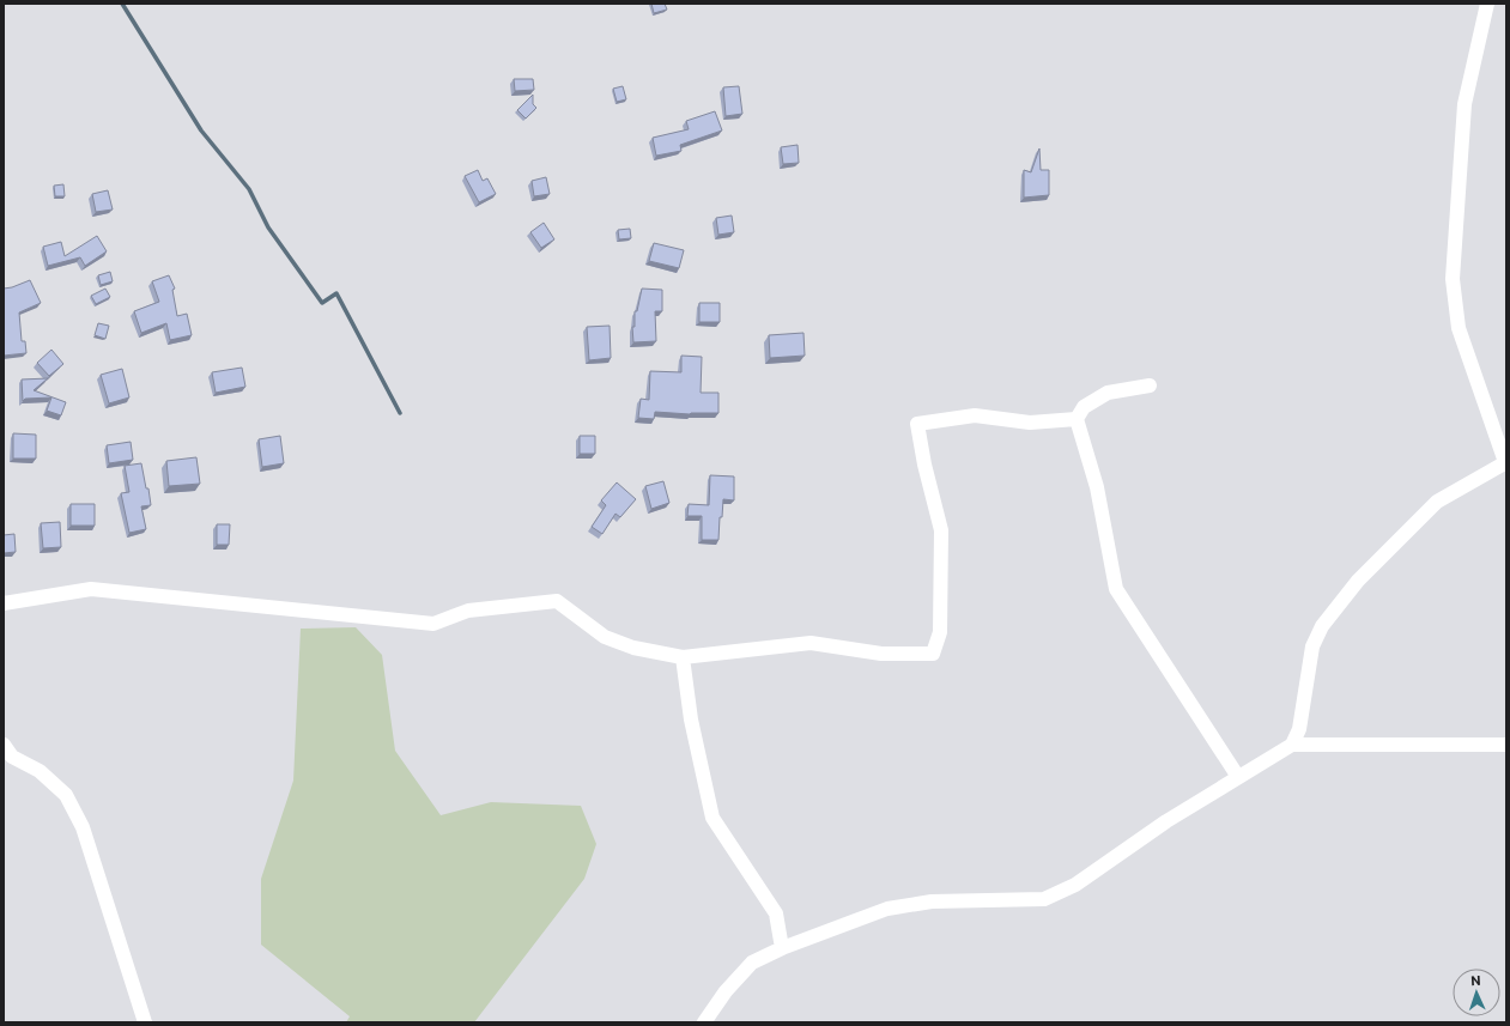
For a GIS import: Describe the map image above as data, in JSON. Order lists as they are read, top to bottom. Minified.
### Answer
{"north":"top"}
